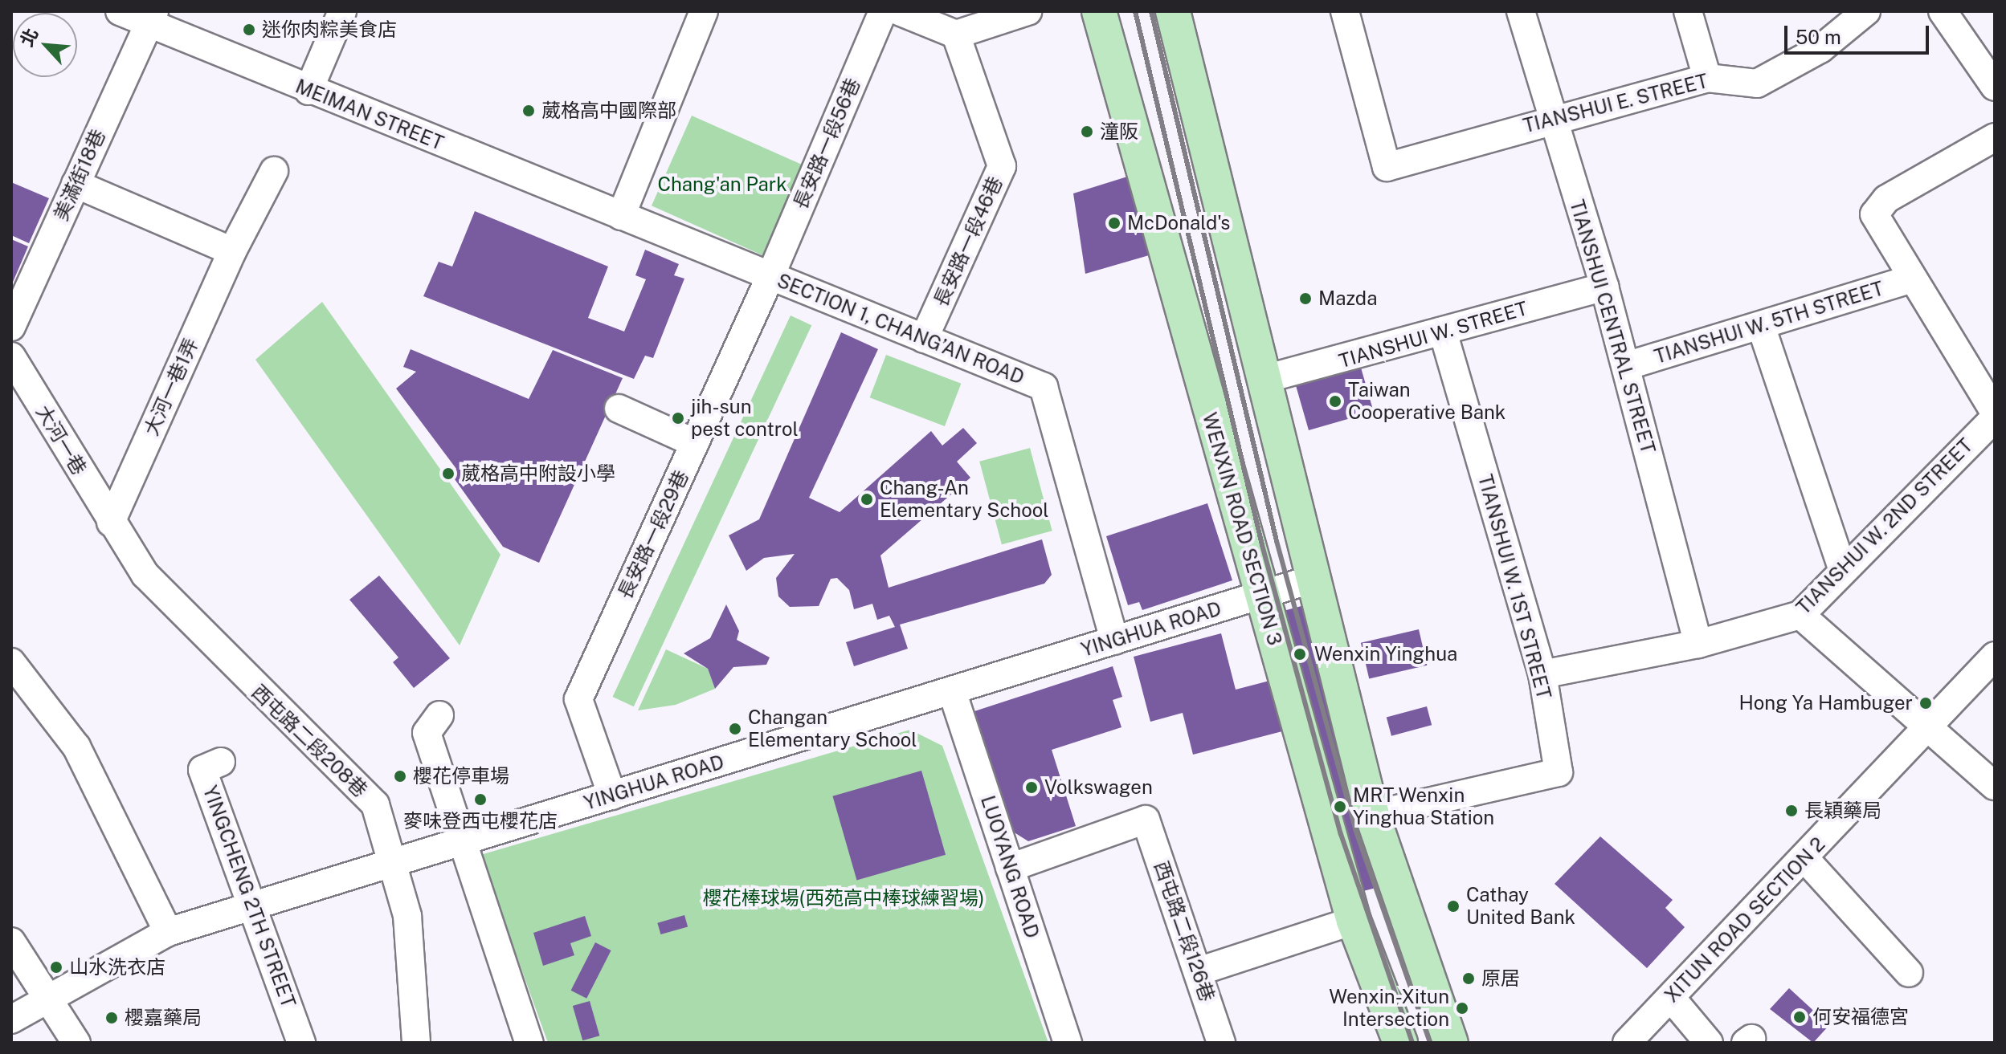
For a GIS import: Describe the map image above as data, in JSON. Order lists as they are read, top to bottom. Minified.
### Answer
{"streets":{"main road":["WENXIN ROAD SECTION 3"],"street":["TIANSHUI E. STREET","MEIMAN STREET","長安路一段56巷","美滿街18巷","長安路一段46巷","TIANSHUI W. 5TH STREET","TIANSHUI CENTRAL STREET","SECTION 1, CHANG’AN ROAD","TIANSHUI W. STREET","大河一巷1弄","大河一巷","TIANSHUI W. 2ND STREET","長安路一段29巷","TIANSHUI W. 1ST STREET","YINGHUA ROAD","西屯路二段208巷","LUOYANG ROAD","YINGCHENG 2TH STREET","XITUN ROAD SECTION 2","西屯路二段126巷"]},"crossings":[["TIANSHUI E. STREET","TIANSHUI CENTRAL STREET"],["MEIMAN STREET","美滿街18巷"],["MEIMAN STREET","SECTION 1, CHANG’AN ROAD"],["長安路一段56巷","SECTION 1, CHANG’AN ROAD"],["長安路一段56巷","長安路一段29巷"],["長安路一段46巷","SECTION 1, CHANG’AN ROAD"],["TIANSHUI W. 5TH STREET","TIANSHUI CENTRAL STREET"],["TIANSHUI CENTRAL STREET","TIANSHUI W. STREET"],["TIANSHUI CENTRAL STREET","TIANSHUI W. 2ND STREET"],["SECTION 1, CHANG’AN ROAD","長安路一段29巷"],["SECTION 1, CHANG’AN ROAD","YINGHUA ROAD"],["TIANSHUI W. STREET","TIANSHUI W. 1ST STREET"],["大河一巷1弄","大河一巷"],["大河一巷1弄","西屯路二段208巷"],["大河一巷","西屯路二段208巷"],["TIANSHUI W. 2ND STREET","TIANSHUI W. 1ST STREET"],["WENXIN ROAD SECTION 3","YINGHUA ROAD"],["長安路一段29巷","YINGHUA ROAD"],["YINGHUA ROAD","西屯路二段208巷"],["YINGHUA ROAD","LUOYANG ROAD"],["YINGHUA ROAD","YINGCHENG 2TH STREET"],["LUOYANG ROAD","西屯路二段126巷"]],"parks":["Chang'an Park","櫻花棒球場(西苑高中棒球練習場)"],"places":["迷你肉粽美食店","葳格高中國際部","潼阪","McDonald's","Mazda","Taiwan Cooperative Bank","jih-sun pest control","葳格高中附設小學","Chang-An Elementary School","Wenxin Yinghua","Hong Ya Hambuger","Changan Elementary School","櫻花停車場","Volkswagen","麥味登西屯櫻花店","MRT Wenxin Yinghua Station","長穎藥局","Cathay United Bank","山水洗衣店","原居","Wenxin-Xitun Intersection","何安福德宮","櫻嘉藥局"],"scale_bar":"50 m","north":"top left"}
